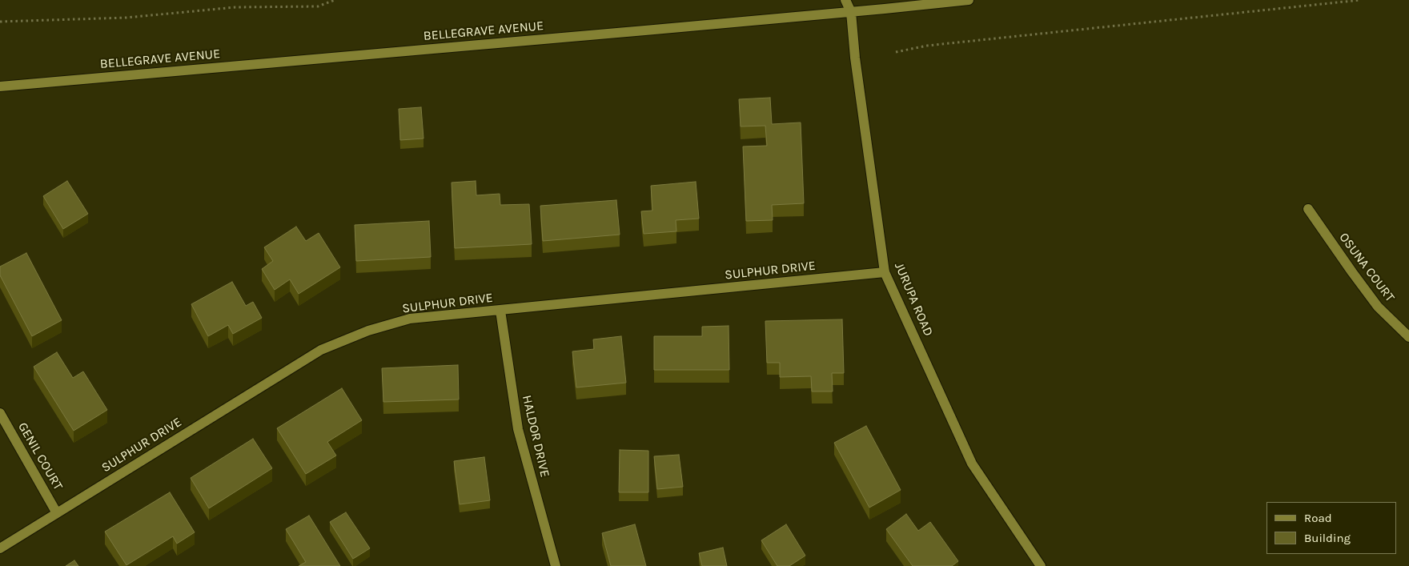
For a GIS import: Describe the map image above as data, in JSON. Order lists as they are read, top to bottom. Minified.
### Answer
{"streets":{"street":["BELLEGRAVE AVENUE","OSUNA COURT","SULPHUR DRIVE","JURUPA ROAD","HALDOR DRIVE","GENIL COURT"]},"crossings":[["BELLEGRAVE AVENUE","JURUPA ROAD"],["SULPHUR DRIVE","JURUPA ROAD"],["SULPHUR DRIVE","HALDOR DRIVE"],["SULPHUR DRIVE","GENIL COURT"]],"legend":["Road","Building"]}
